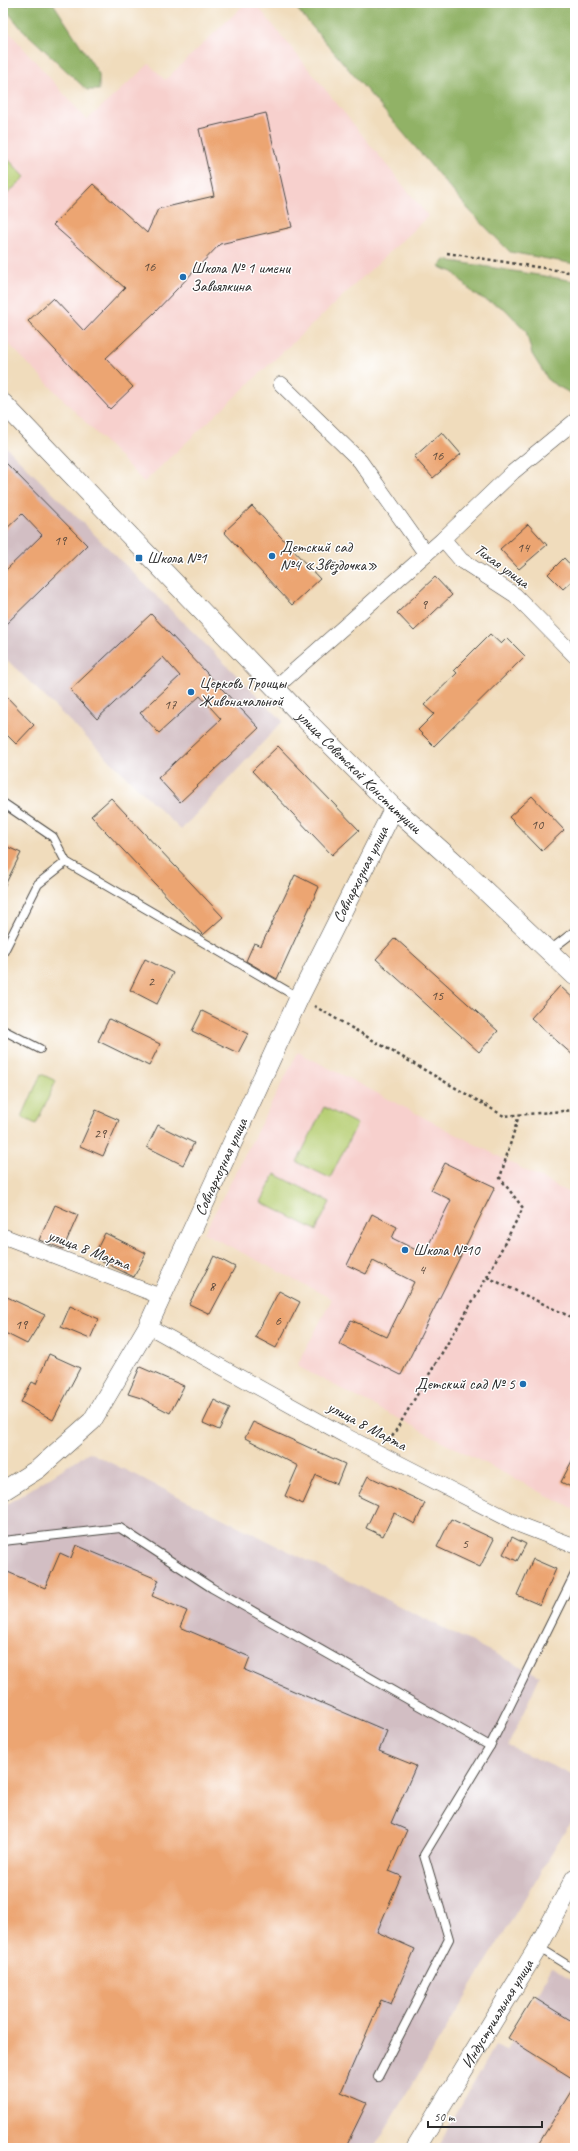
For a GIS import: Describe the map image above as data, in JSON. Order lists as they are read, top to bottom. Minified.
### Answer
{"streets":{"street":["Тихая улица","улица Советской Конституции","Совнархозная улица","улица 8 Марта","Индустриальная улица"]},"crossings":[["улица Советской Конституции","Совнархозная улица"],["Совнархозная улица","улица 8 Марта"]],"places":{"other":["Школа № 1 имени Завьялкина","Детский сад №4 «Звёздочка»","Церковь Троицы Живоначальной","Школа №10","Детский сад № 5"],"transit":["Школа №1"]},"house_numbers":["16","16","19","14","9","17","10","2","15","29","4","8","6","19","5"],"scale_bar":"50 m"}
